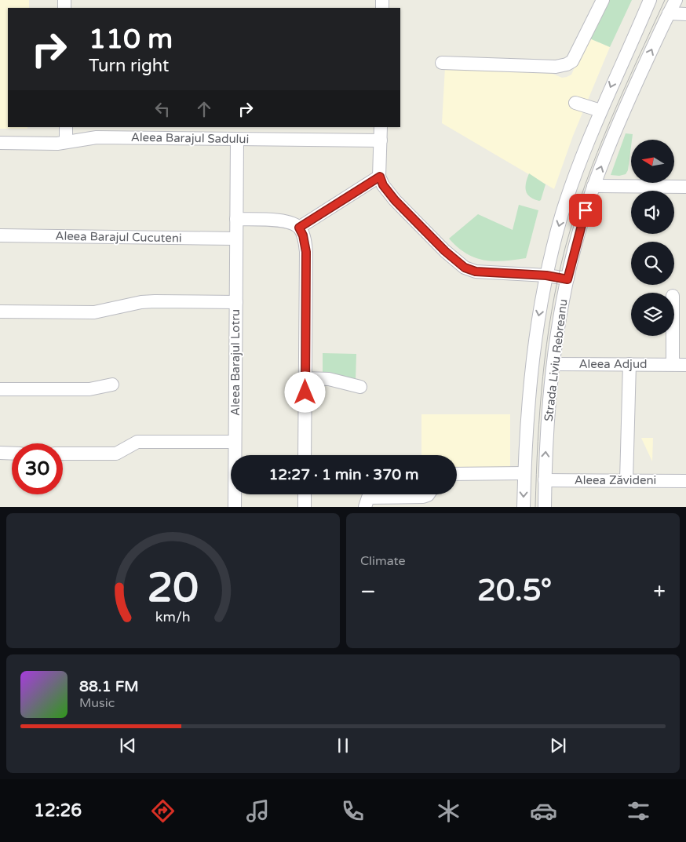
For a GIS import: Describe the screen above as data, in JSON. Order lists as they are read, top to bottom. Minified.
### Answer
{"streets":{"street":["Aleea Barajul Sadului","Aleea Barajul Cucuteni","Strada Liviu Rebreanu","Aleea Barajul Lotru","Aleea Adjud","Aleea Zăvideni"]},"crossings":[["Aleea Barajul Sadului","Aleea Barajul Lotru"],["Aleea Barajul Cucuteni","Aleea Barajul Lotru"],["Strada Liviu Rebreanu","Aleea Adjud"],["Strada Liviu Rebreanu","Aleea Zăvideni"]],"north":"left","page":{"turn":["110 m","Turn right"],"limit":"30","trip":"12:27 · 1 min · 370 m","tile":"Climate","heat":["−","20.5°","+"],"song":["88.1 FM","Music"],"tabs":"12:26","gauge":["20","km/h"]}}
